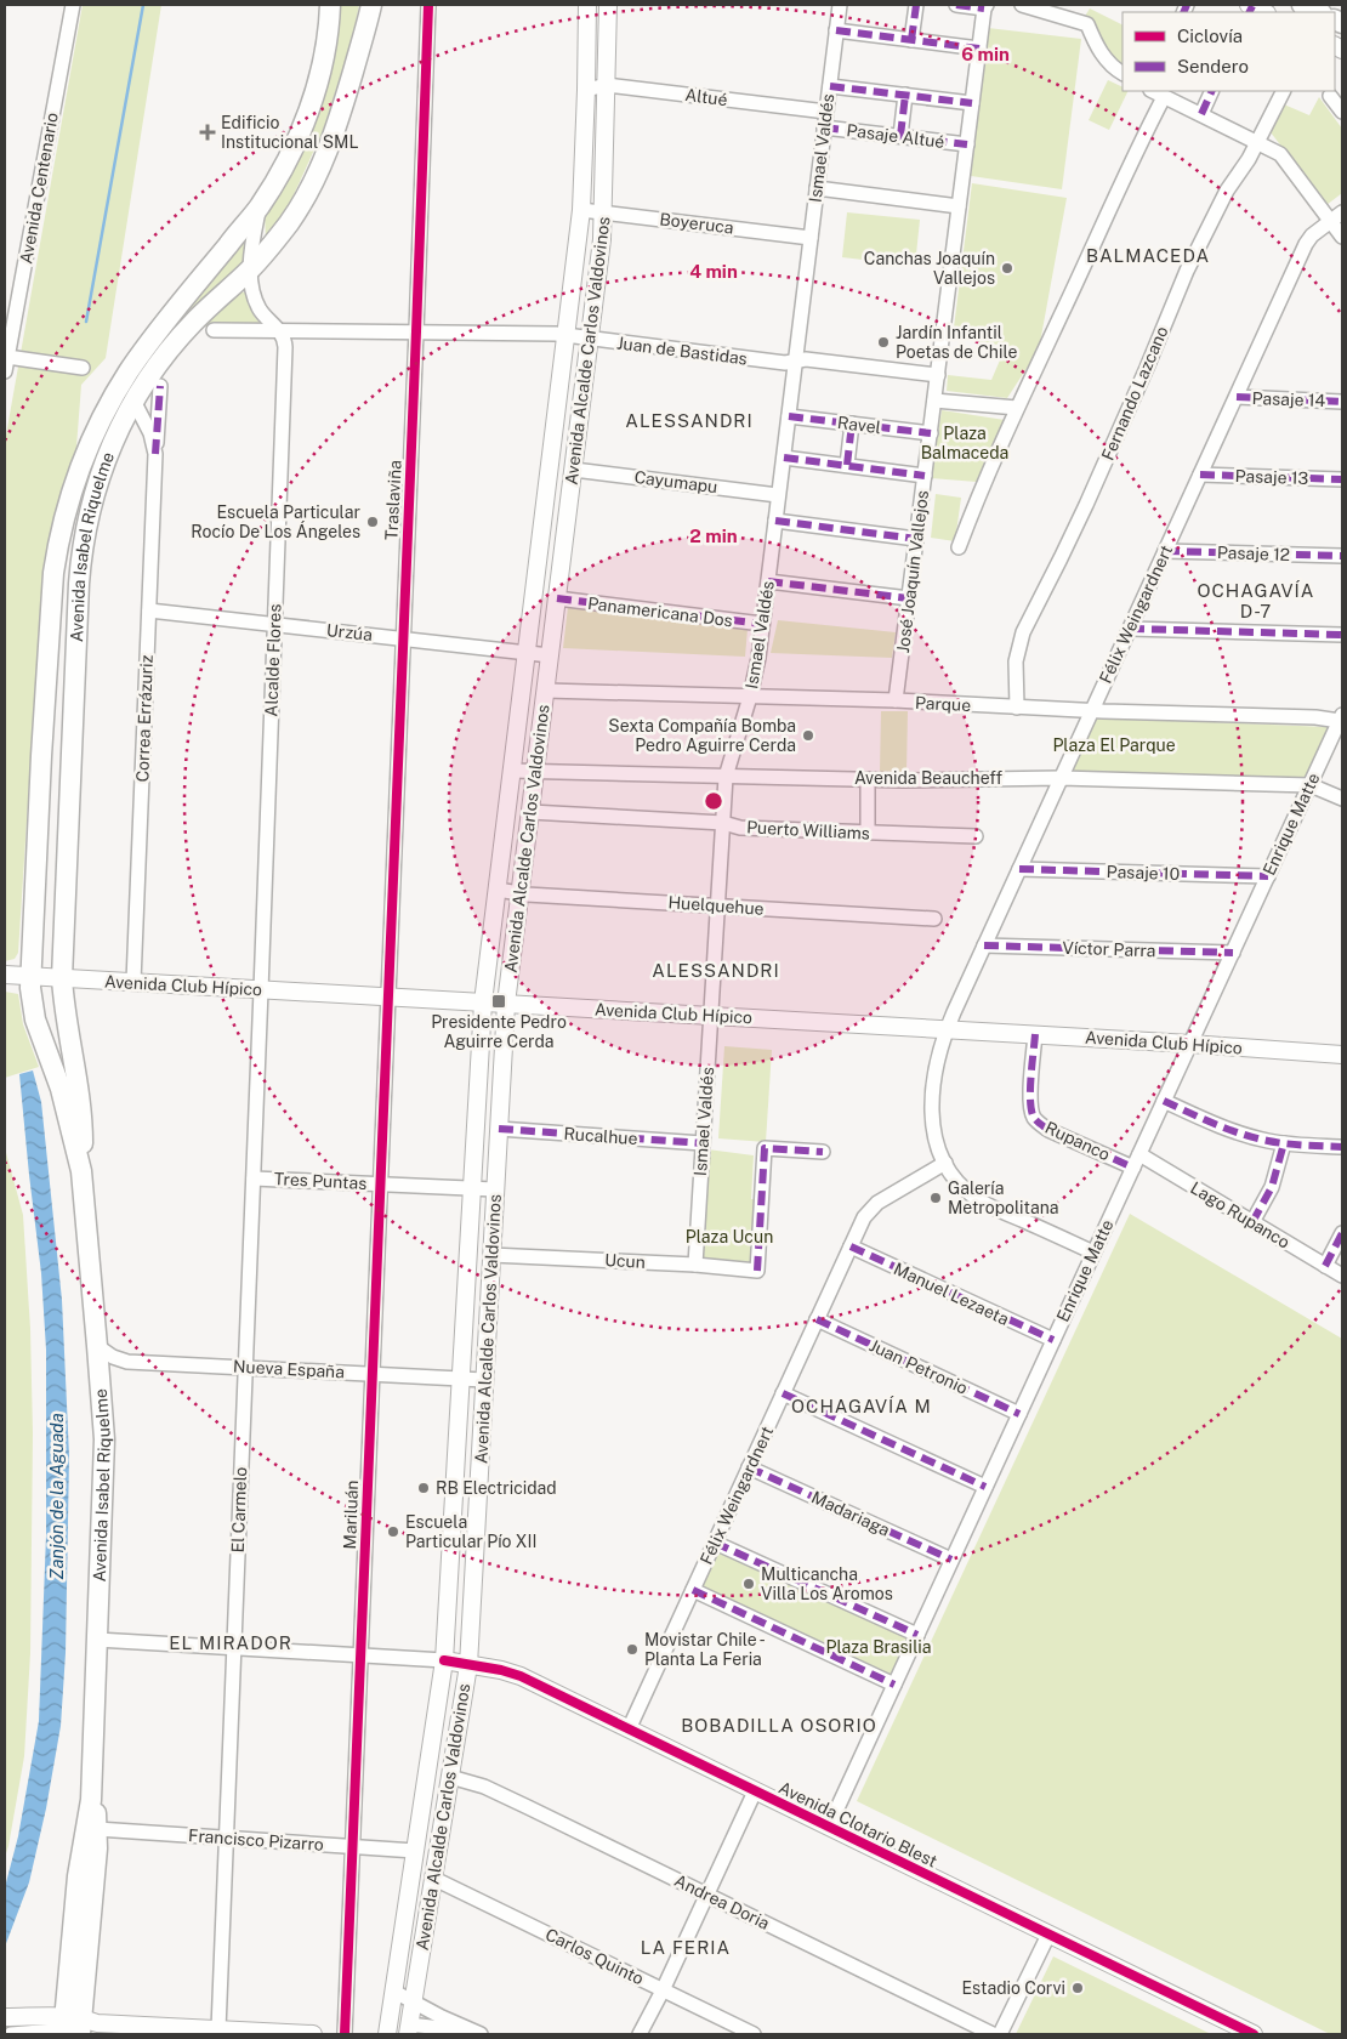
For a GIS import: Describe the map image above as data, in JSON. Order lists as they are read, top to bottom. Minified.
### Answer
{"streets":{"highway":["Avenida Isabel Riquelme"],"main road":["Avenida Alcalde Carlos Valdovinos","Avenida Club Hípico","Avenida Clotario Blest"],"street":["Altué","Pasaje Altué","Ismael Valdés","Avenida Centenario","Boyeruca","Juan de Bastidas","Fernando Lazcano","Pasaje 14","Ravel","Pasaje 13","Cayumapu","Traslaviña","Pasaje 12","José Joaquín Vallejos","Panamericana Dos","Félix Weingardnert","Urzúa","Alcalde Flores","Parque","Correa Errázuriz","Avenida Beaucheff","Enrique Matte","Puerto Williams","Pasaje 10","Huelquehue","Víctor Parra","Rucalhue","Rupanco","Tres Puntas","Lago Rupanco","Ucun","Manuel Lezaeta","Juan Petronio","Nueva España","El Carmelo","Madariaga","Mariluán","Francisco Pizarro","Andrea Doria","Carlos Quinto"]},"crossings":[["Altué","Ismael Valdés"],["Altué","Avenida Alcalde Carlos Valdovinos"],["Pasaje Altué","Ismael Valdés"],["Pasaje Altué","José Joaquín Vallejos"],["Ismael Valdés","Boyeruca"],["Ismael Valdés","Juan de Bastidas"],["Ismael Valdés","Ravel"],["Ismael Valdés","Cayumapu"],["Ismael Valdés","Panamericana Dos"],["Ismael Valdés","Parque"],["Ismael Valdés","Avenida Beaucheff"],["Ismael Valdés","Puerto Williams"],["Ismael Valdés","Huelquehue"],["Ismael Valdés","Avenida Club Hípico"],["Ismael Valdés","Rucalhue"],["Ismael Valdés","Ucun"],["Boyeruca","Avenida Alcalde Carlos Valdovinos"],["Avenida Alcalde Carlos Valdovinos","Juan de Bastidas"],["Avenida Alcalde Carlos Valdovinos","Cayumapu"],["Avenida Alcalde Carlos Valdovinos","Panamericana Dos"],["Avenida Alcalde Carlos Valdovinos","Urzúa"],["Avenida Alcalde Carlos Valdovinos","Parque"],["Avenida Alcalde Carlos Valdovinos","Avenida Beaucheff"],["Avenida Alcalde Carlos Valdovinos","Puerto Williams"],["Avenida Alcalde Carlos Valdovinos","Huelquehue"],["Avenida Alcalde Carlos Valdovinos","Avenida Club Hípico"],["Avenida Alcalde Carlos Valdovinos","Rucalhue"],["Avenida Alcalde Carlos Valdovinos","Tres Puntas"],["Avenida Alcalde Carlos Valdovinos","Ucun"],["Avenida Alcalde Carlos Valdovinos","Nueva España"],["Avenida Alcalde Carlos Valdovinos","Avenida Clotario Blest"],["Avenida Alcalde Carlos Valdovinos","Francisco Pizarro"],["Avenida Alcalde Carlos Valdovinos","Andrea Doria"],["Avenida Alcalde Carlos Valdovinos","Carlos Quinto"],["Juan de Bastidas","Traslaviña"],["Juan de Bastidas","José Joaquín Vallejos"],["Juan de Bastidas","Alcalde Flores"],["Fernando Lazcano","Parque"],["Pasaje 14","Félix Weingardnert"],["Ravel","José Joaquín Vallejos"],["Pasaje 13","Félix Weingardnert"],["Traslaviña","Urzúa"],["Traslaviña","Avenida Club Hípico"],["Traslaviña","Mariluán"],["Avenida Isabel Riquelme","Correa Errázuriz"],["Avenida Isabel Riquelme","Avenida Club Hípico"],["Avenida Isabel Riquelme","Nueva España"],["Avenida Isabel Riquelme","Francisco Pizarro"],["Pasaje 12","Félix Weingardnert"],["José Joaquín Vallejos","Parque"],["Félix Weingardnert","Parque"],["Félix Weingardnert","Avenida Beaucheff"],["Félix Weingardnert","Enrique Matte"],["Félix Weingardnert","Pasaje 10"],["Félix Weingardnert","Víctor Parra"],["Félix Weingardnert","Avenida Club Hípico"],["Félix Weingardnert","Manuel Lezaeta"],["Félix Weingardnert","Juan Petronio"],["Félix Weingardnert","Madariaga"],["Félix Weingardnert","Avenida Clotario Blest"],["Urzúa","Alcalde Flores"],["Urzúa","Correa Errázuriz"],["Alcalde Flores","Avenida Club Hípico"],["Alcalde Flores","El Carmelo"],["Parque","Enrique Matte"],["Correa Errázuriz","Avenida Club Hípico"],["Avenida Beaucheff","Enrique Matte"],["Enrique Matte","Pasaje 10"],["Enrique Matte","Víctor Parra"],["Enrique Matte","Avenida Club Hípico"],["Enrique Matte","Rupanco"],["Enrique Matte","Lago Rupanco"],["Enrique Matte","Manuel Lezaeta"],["Enrique Matte","Juan Petronio"],["Enrique Matte","Madariaga"],["Enrique Matte","Avenida Clotario Blest"],["Avenida Club Hípico","Rupanco"],["Avenida Club Hípico","El Carmelo"],["Avenida Club Hípico","Mariluán"],["Rupanco","Lago Rupanco"],["Tres Puntas","El Carmelo"],["Tres Puntas","Mariluán"],["Nueva España","El Carmelo"],["Nueva España","Mariluán"],["El Carmelo","Francisco Pizarro"],["Mariluán","Francisco Pizarro"]],"districts":["BALMACEDA","ALESSANDRI","OCHAGAVÍA D-7","ALESSANDRI","OCHAGAVÍA M","EL MIRADOR","BOBADILLA OSORIO","LA FERIA"],"water":["Zanjón de la Aguada"],"parks":["Plaza Balmaceda","Plaza El Parque","Plaza Ucun","Plaza Brasilia"],"places":{"health":["Edificio Institucional SML"],"other":["Canchas Joaquín Vallejos","Jardín Infantil Poetas de Chile","Escuela Particular Rocío De Los Ángeles","Sexta Compañía Bomba Pedro Aguirre Cerda","Galería Metropolitana","RB Electricidad","Escuela Particular Pío XII","Multicancha Villa Los Aromos","Movistar Chile - Planta La Feria","Estadio Corvi"],"transit":["Presidente Pedro Aguirre Cerda"]},"legend":["Ciclovía","Sendero"],"rings":["6 min","4 min","2 min"]}
